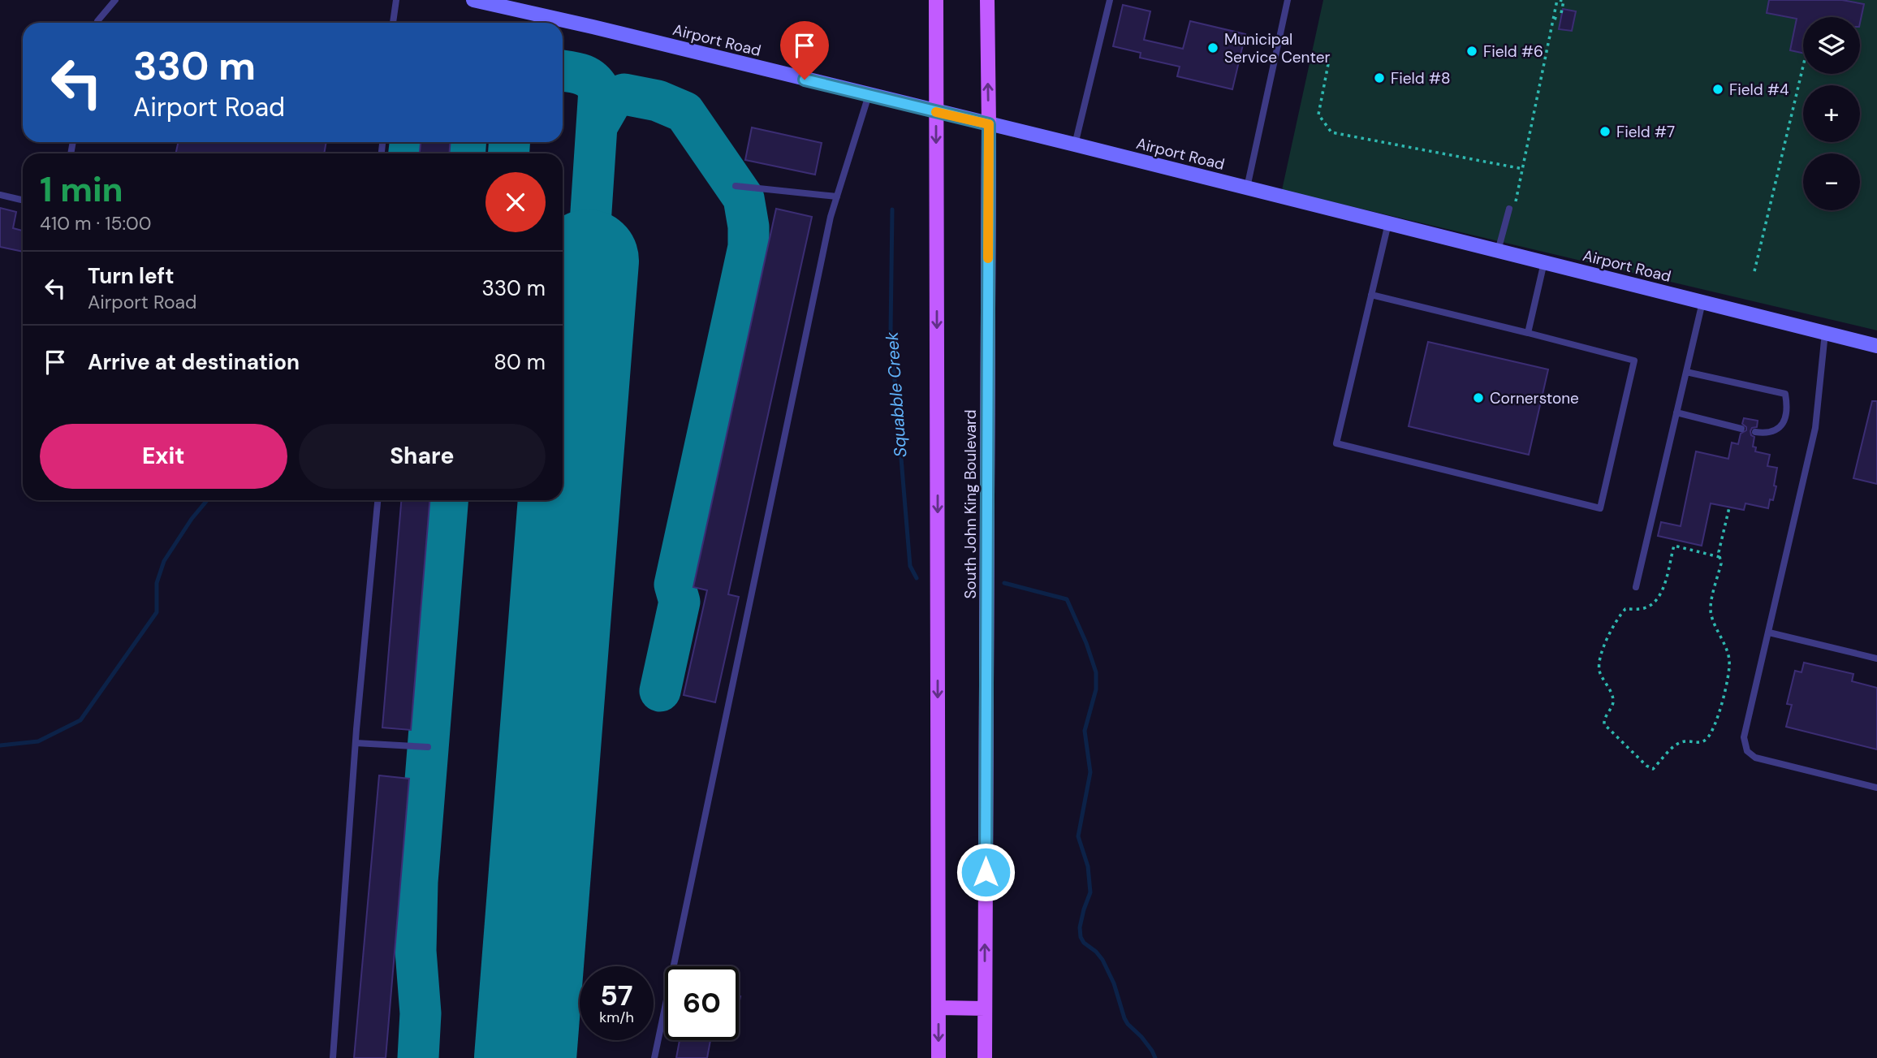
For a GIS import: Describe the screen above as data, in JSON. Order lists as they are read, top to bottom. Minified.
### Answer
{"streets":{"main road":["South John King Boulevard"],"street":["Airport Road"]},"crossings":[["Airport Road","South John King Boulevard"]],"water":["Squabble Creek"],"places":["Municipal Service Center","Field #6","Field #8","Field #4","Field #7","Cornerstone"],"page":{"map_buttons":["+","−"],"turn":["330 m","Airport Road"],"heading":["1 min","410 m · 15:00"],"list":[{"name":"Turn left","note":"Airport Road","value":"330 m"},{"name":"Arrive at destination","value":"80 m"}],"buttons":["Exit","Share"],"speed":"57 km/h","limit":"60"}}
